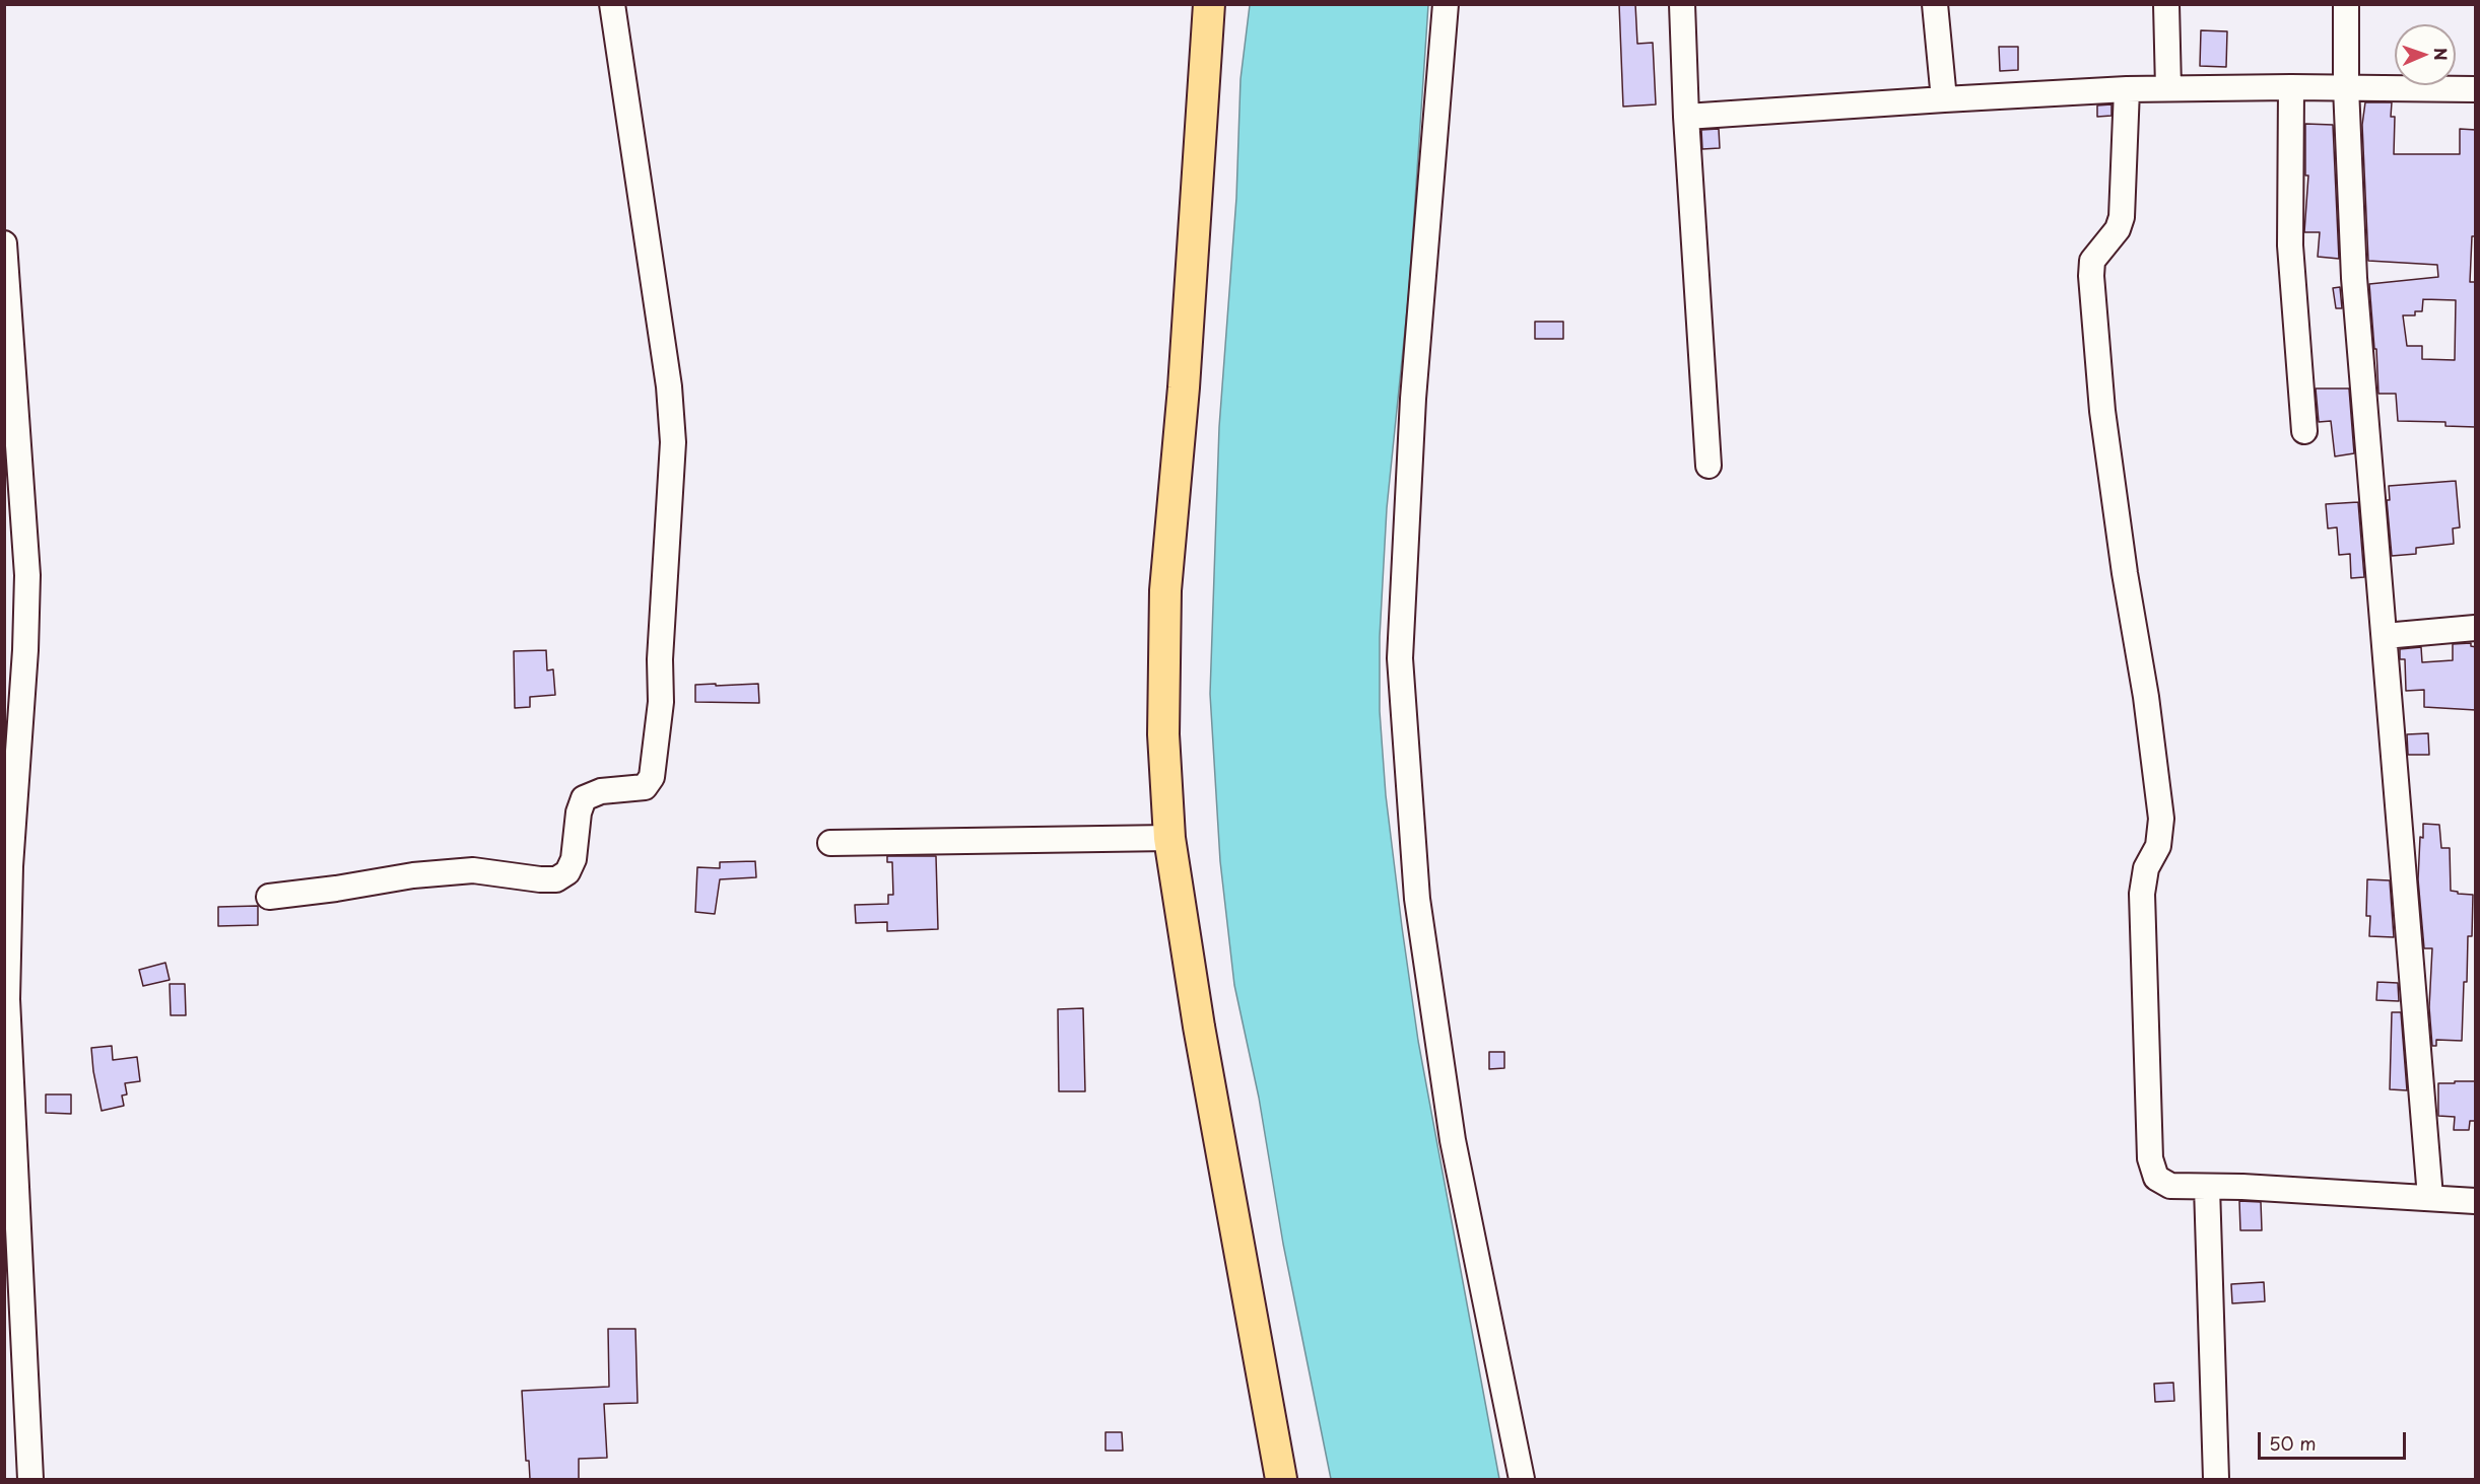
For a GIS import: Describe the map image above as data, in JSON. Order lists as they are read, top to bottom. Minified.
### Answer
{"scale_bar":"50 m","north":"right"}
